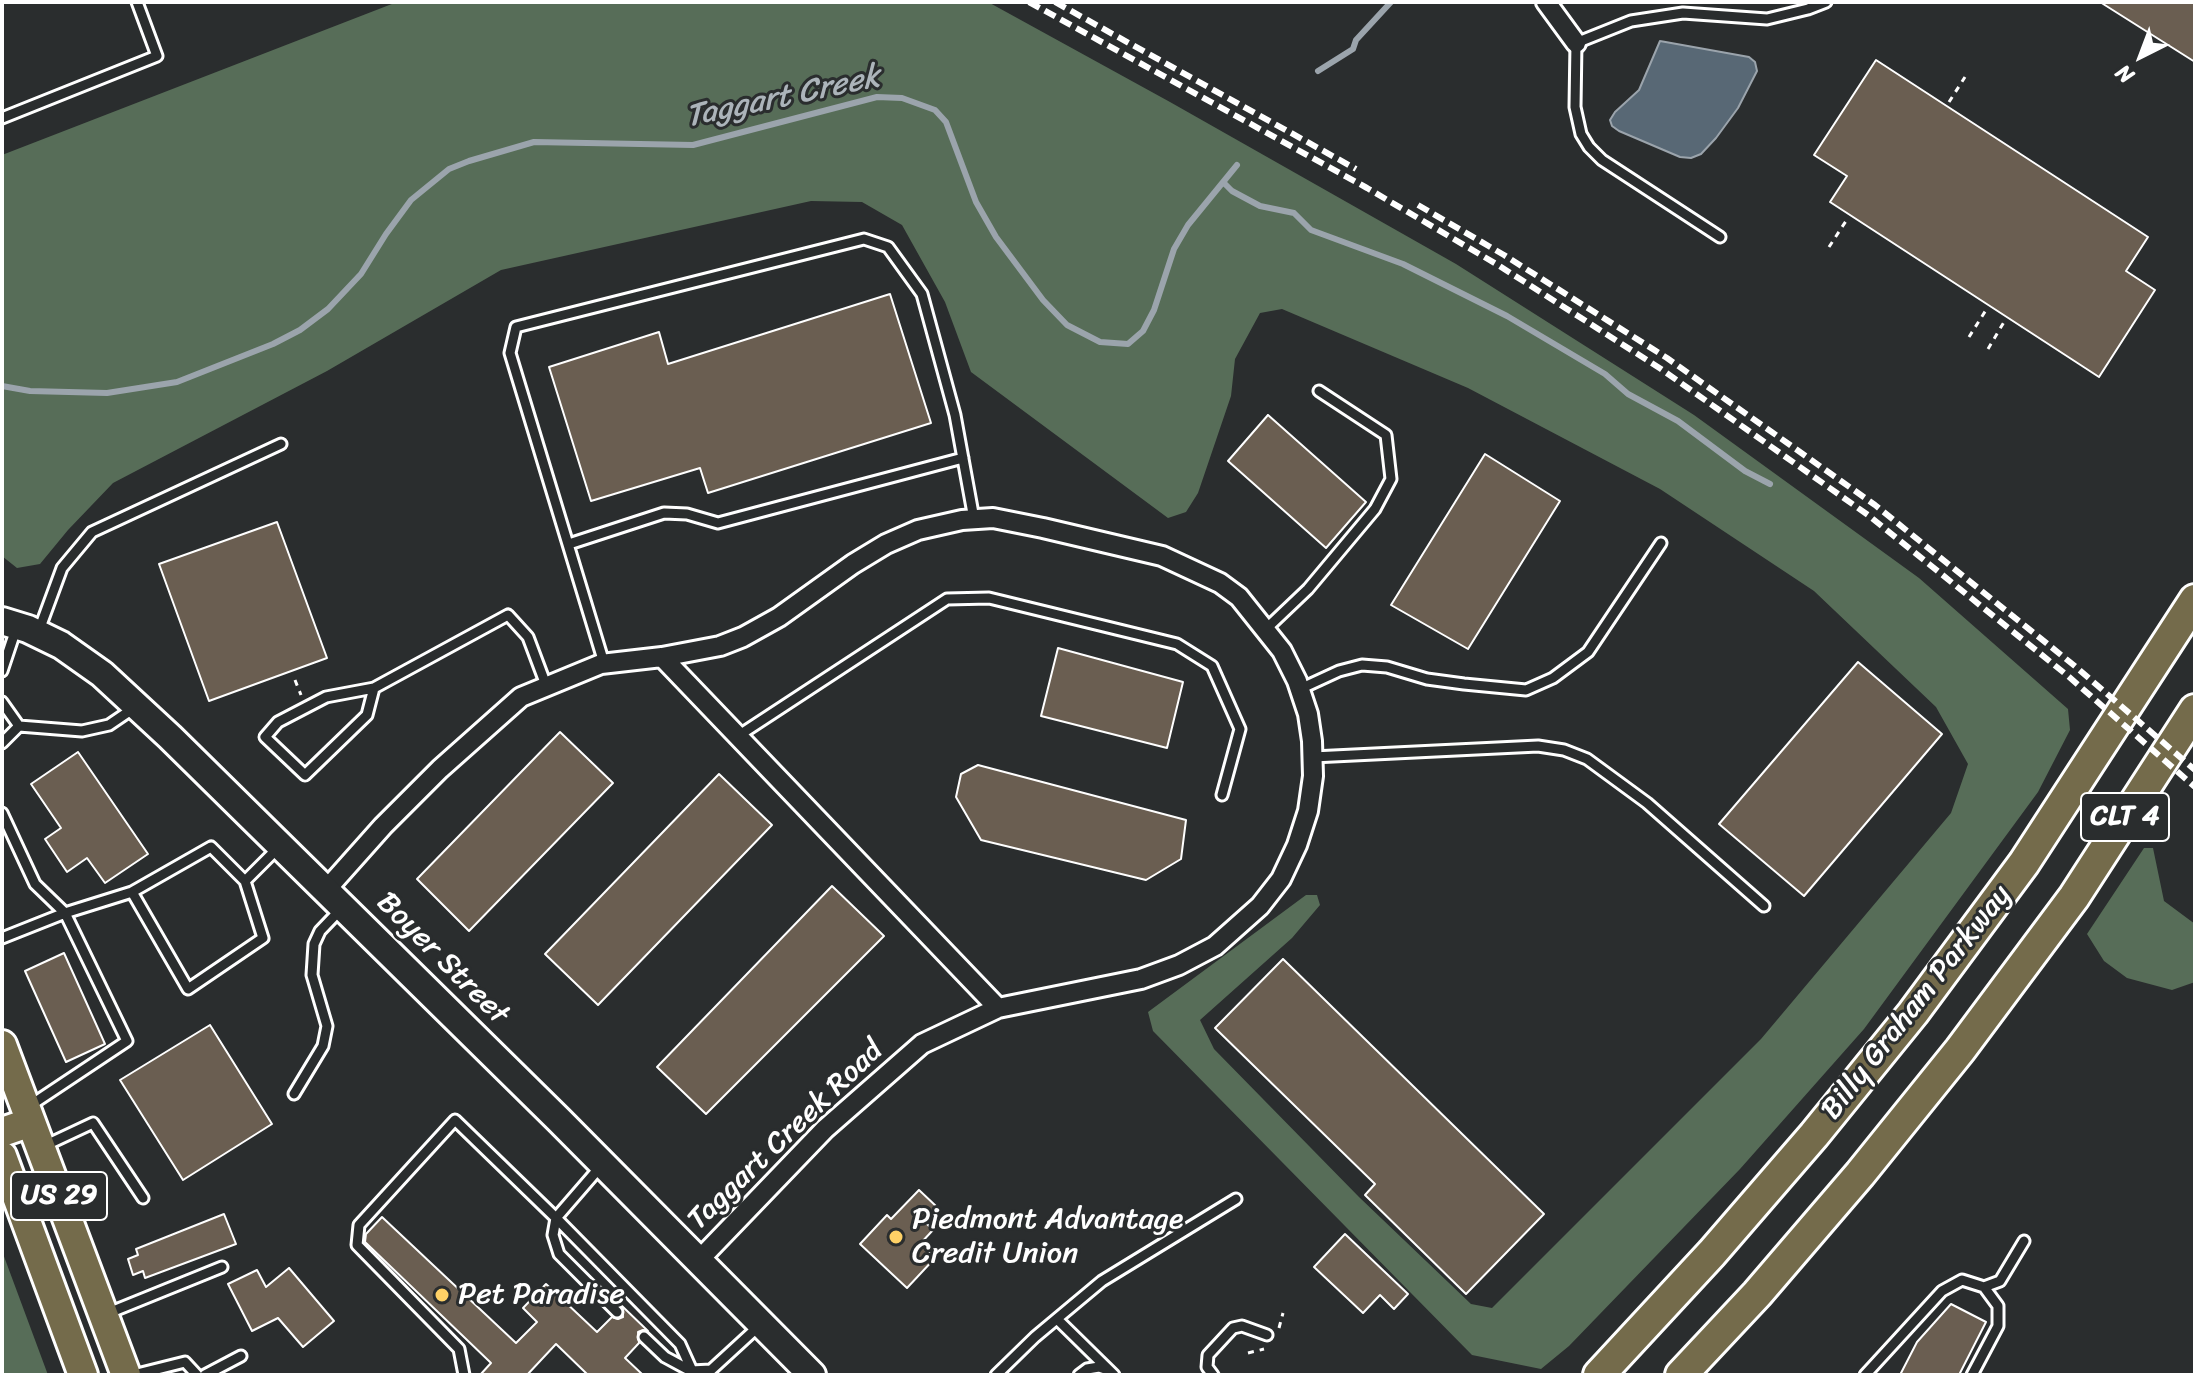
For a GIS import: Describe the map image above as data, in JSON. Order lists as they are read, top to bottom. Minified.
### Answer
{"streets":{"highway":["CLT 4","Billy Graham Parkway"],"main road":["Boyer Street","US 29"],"street":["Taggart Creek Road"]},"crossings":[["Boyer Street","Taggart Creek Road"]],"water":["Taggart Creek"],"places":["Piedmont Advantage Credit Union","Pet Paradise"],"north":"bottom left"}
